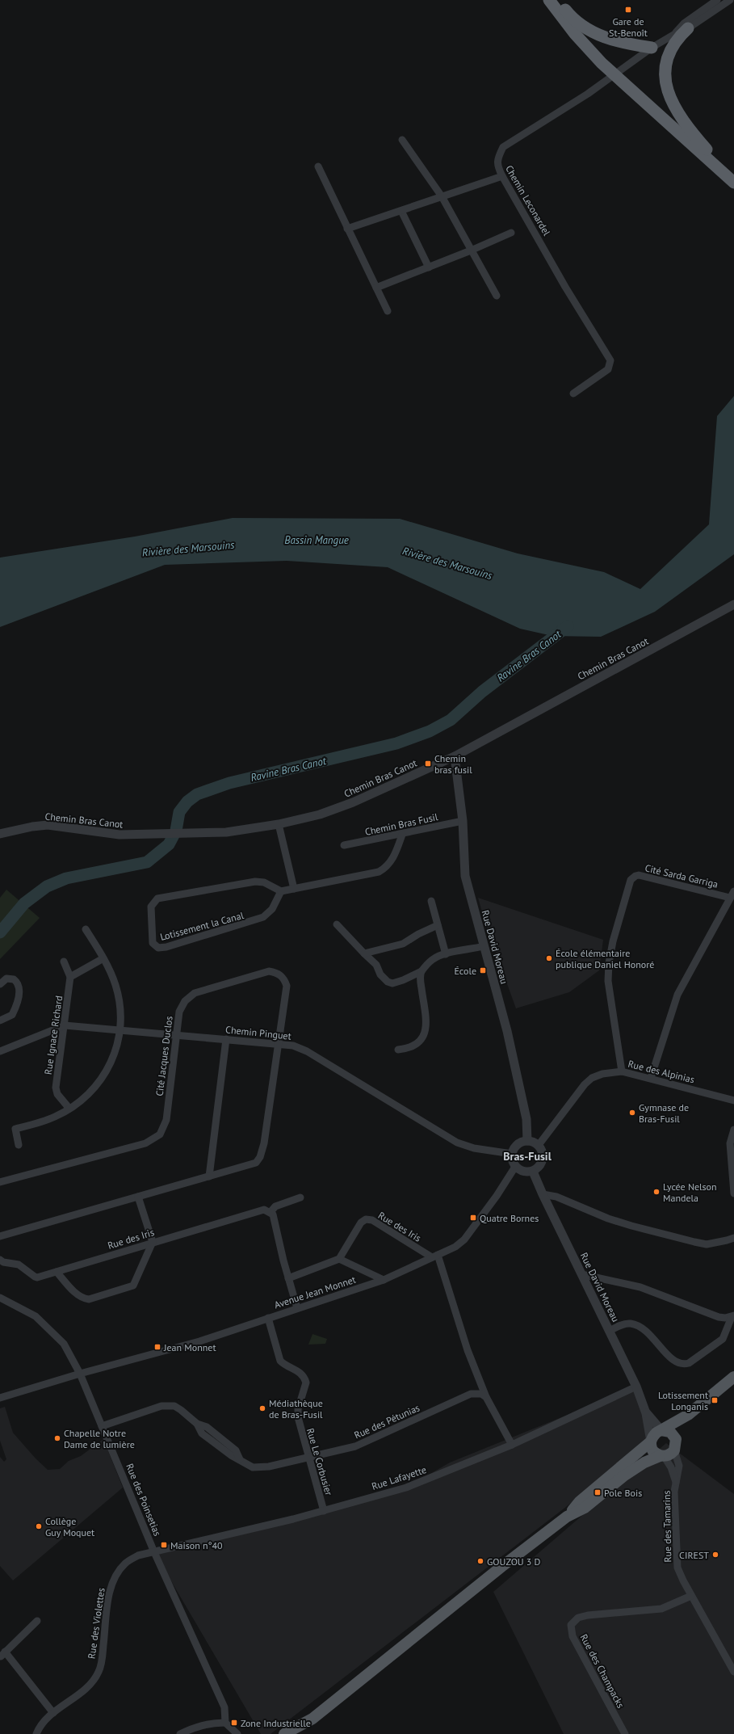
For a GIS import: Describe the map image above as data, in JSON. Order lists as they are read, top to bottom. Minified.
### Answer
{"streets":{"street":["Chemin Leconardel","Chemin Bras Canot","Chemin Bras Fusil","Cité Sarda Garriga","Lotissement la Canal","Rue David Moreau","Chemin Pinguet","Rue Ignace Richard","Cité Jacques Duclos","Rue des Alpinias","Rue des Iris","Avenue Jean Monnet","Rue des Pétunias","Rue Le Corbusier","Rue Lafayette","Rue des Poinsetias","Rue des Tamarins","Rue des Violettes","Rue des Champacks"]},"crossings":[["Chemin Bras Canot","Rue David Moreau"],["Chemin Bras Fusil","Rue David Moreau"],["Cité Sarda Garriga","Rue des Alpinias"],["Rue David Moreau","Chemin Pinguet"],["Rue David Moreau","Rue des Alpinias"],["Rue David Moreau","Avenue Jean Monnet"],["Rue David Moreau","Rue Lafayette"],["Rue David Moreau","Rue des Tamarins"],["Chemin Pinguet","Rue Ignace Richard"],["Chemin Pinguet","Cité Jacques Duclos"],["Chemin Pinguet","Rue des Alpinias"],["Chemin Pinguet","Avenue Jean Monnet"],["Rue des Alpinias","Avenue Jean Monnet"],["Rue des Iris","Avenue Jean Monnet"],["Avenue Jean Monnet","Rue Le Corbusier"],["Avenue Jean Monnet","Rue des Poinsetias"],["Rue des Pétunias","Rue Le Corbusier"],["Rue des Pétunias","Rue des Poinsetias"],["Rue Le Corbusier","Rue Lafayette"],["Rue Lafayette","Rue des Poinsetias"],["Rue Lafayette","Rue des Violettes"],["Rue des Poinsetias","Rue des Violettes"],["Rue des Tamarins","Rue des Champacks"]],"districts":["Bras-Fusil"],"water":["Bassin Mangue","Rivière des Marsouins","Ravine Bras Canot"],"places":{"transit":["Gare de St-Benoît","Chemin bras fusil","École","Quatre Bornes","Jean Monnet","Lotissement Longanis","Pole Bois","Maison n°40","Zone Industrielle"],"other":["École élémentaire publique Daniel Honoré","Gymnase de Bras-Fusil","Lycée Nelson Mandela","Médiathèque de Bras-Fusil","Chapelle Notre Dame de lumière","Collège Guy Moquet","CIREST","GOUZOU 3 D"]}}
